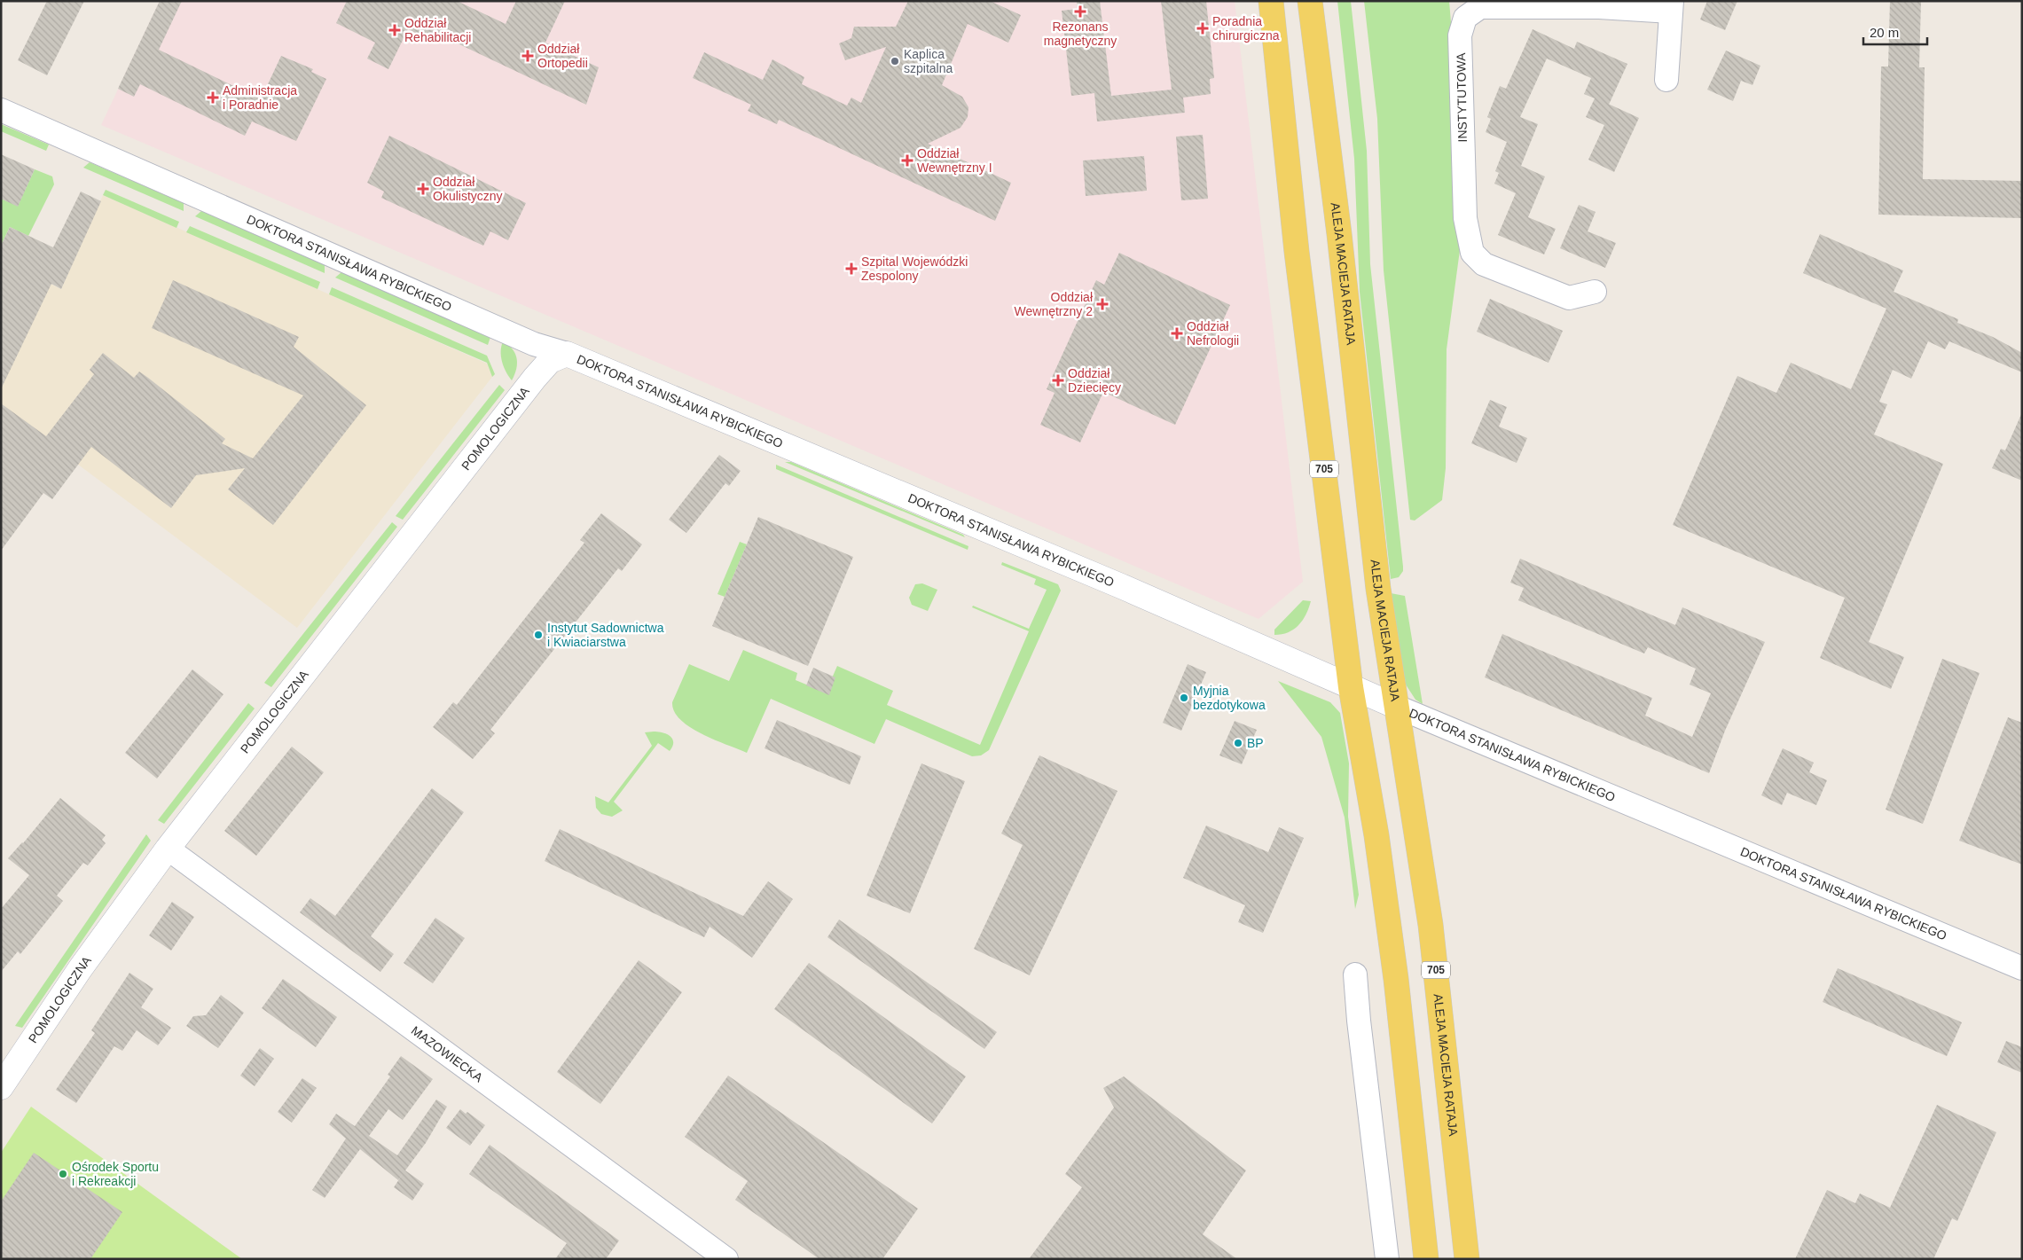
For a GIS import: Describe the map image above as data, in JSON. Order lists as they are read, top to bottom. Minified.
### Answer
{"streets":{"main road":["ALEJA MACIEJA RATAJA","705"],"street":["INSTYTUTOWA","DOKTORA STANISŁAWA RYBICKIEGO","POMOLOGICZNA","MAZOWIECKA"]},"crossings":[["DOKTORA STANISŁAWA RYBICKIEGO","ALEJA MACIEJA RATAJA"],["DOKTORA STANISŁAWA RYBICKIEGO","POMOLOGICZNA"],["DOKTORA STANISŁAWA RYBICKIEGO","705"],["POMOLOGICZNA","MAZOWIECKA"]],"places":{"health":["Rezonans magnetyczny","Poradnia chirurgiczna","Oddział Rehabilitacji","Oddział Ortopedii","Administracja i Poradnie","Oddział Wewnętrzny I","Oddział Okulistyczny","Szpital Wojewódzki Zespolony","Oddział Wewnętrzny 2","Oddział Nefrologii","Oddział Dziecięcy"],"other":["Kaplica szpitalna","Instytut Sadownictwa i Kwiaciarstwa","Myjnia bezdotykowa","BP","Ośrodek Sportu i Rekreakcji"]},"scale_bar":"20 m"}
